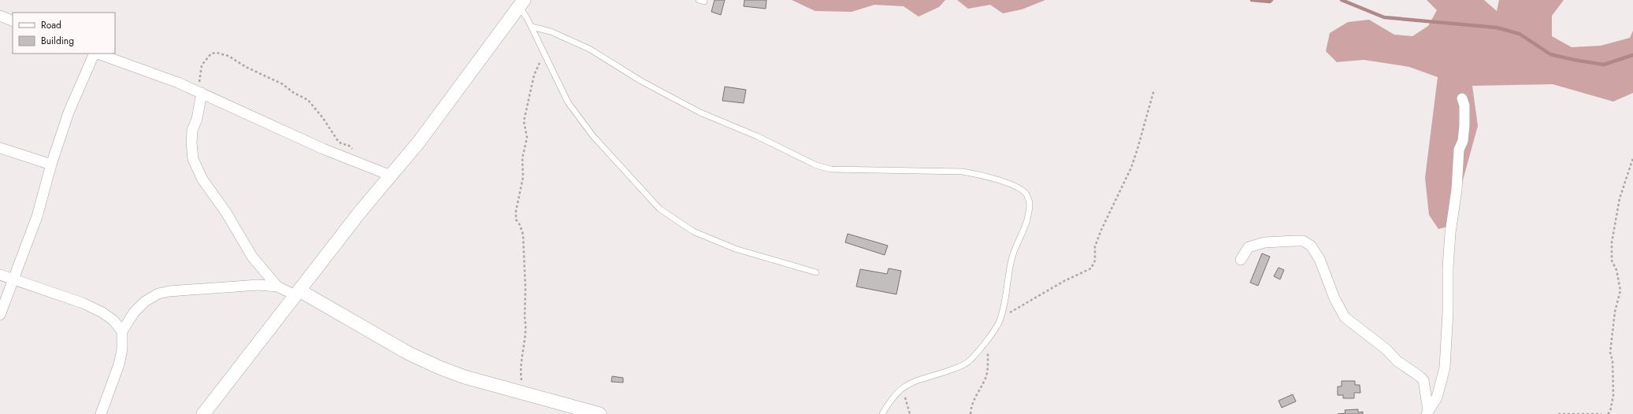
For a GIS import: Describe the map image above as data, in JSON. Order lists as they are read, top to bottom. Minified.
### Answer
{"legend":["Road","Building"]}
